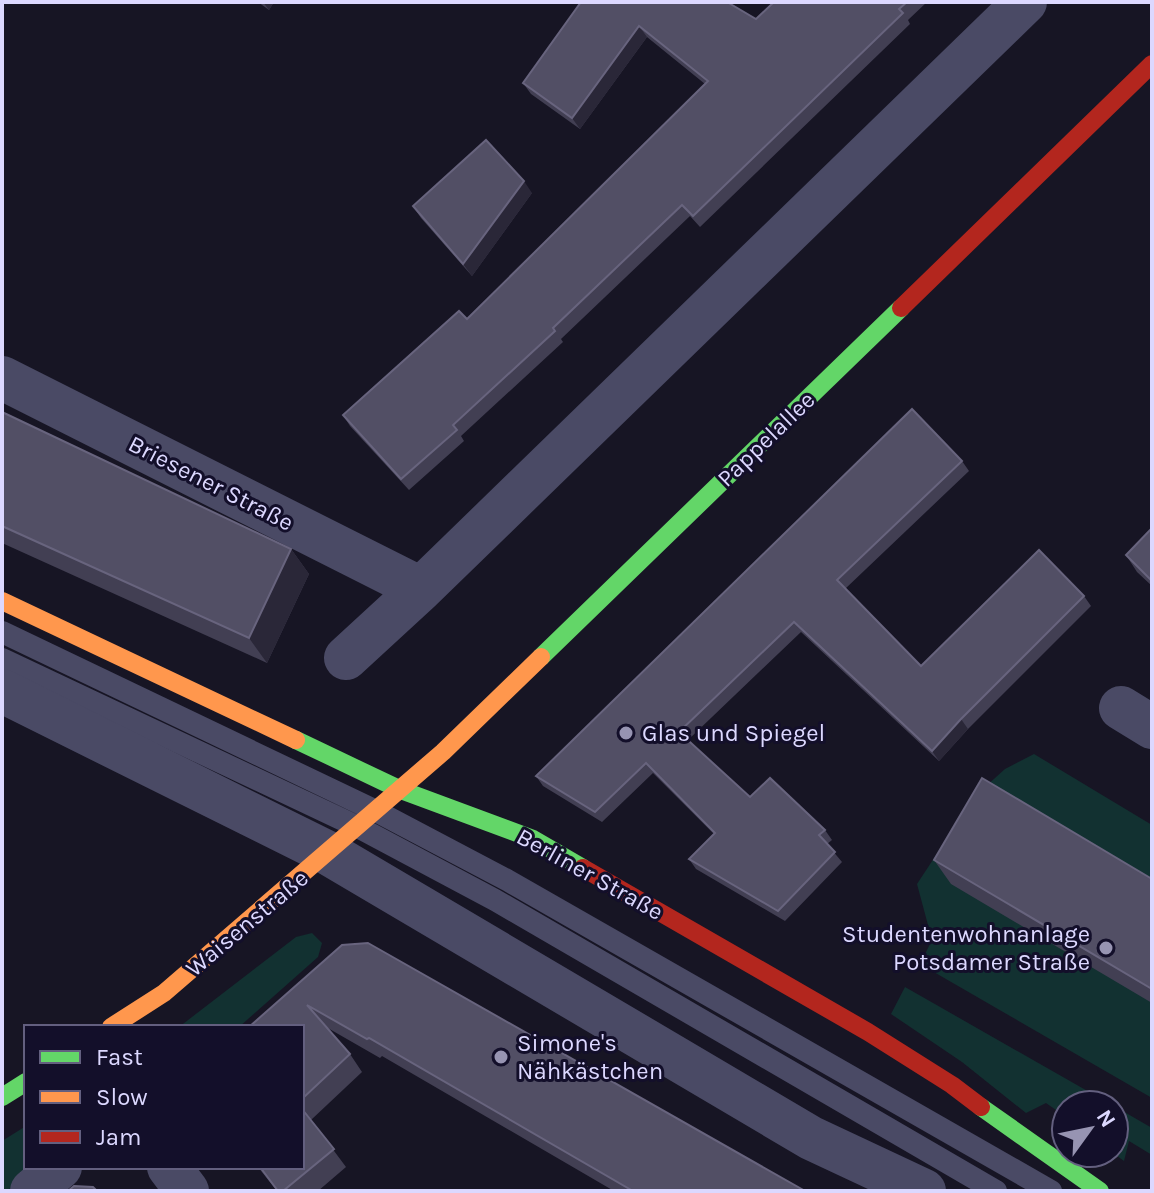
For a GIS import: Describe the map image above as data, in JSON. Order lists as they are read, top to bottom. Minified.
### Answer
{"streets":{"main road":["Pappelallee","Berliner Straße","Waisenstraße"],"street":["Briesener Straße"]},"crossings":[["Pappelallee","Berliner Straße"],["Pappelallee","Waisenstraße"]],"places":["Glas und Spiegel","Studentenwohnanlage Potsdamer Straße","Simone's Nähkästchen"],"legend":["Fast","Slow","Jam"],"north":"top right"}
